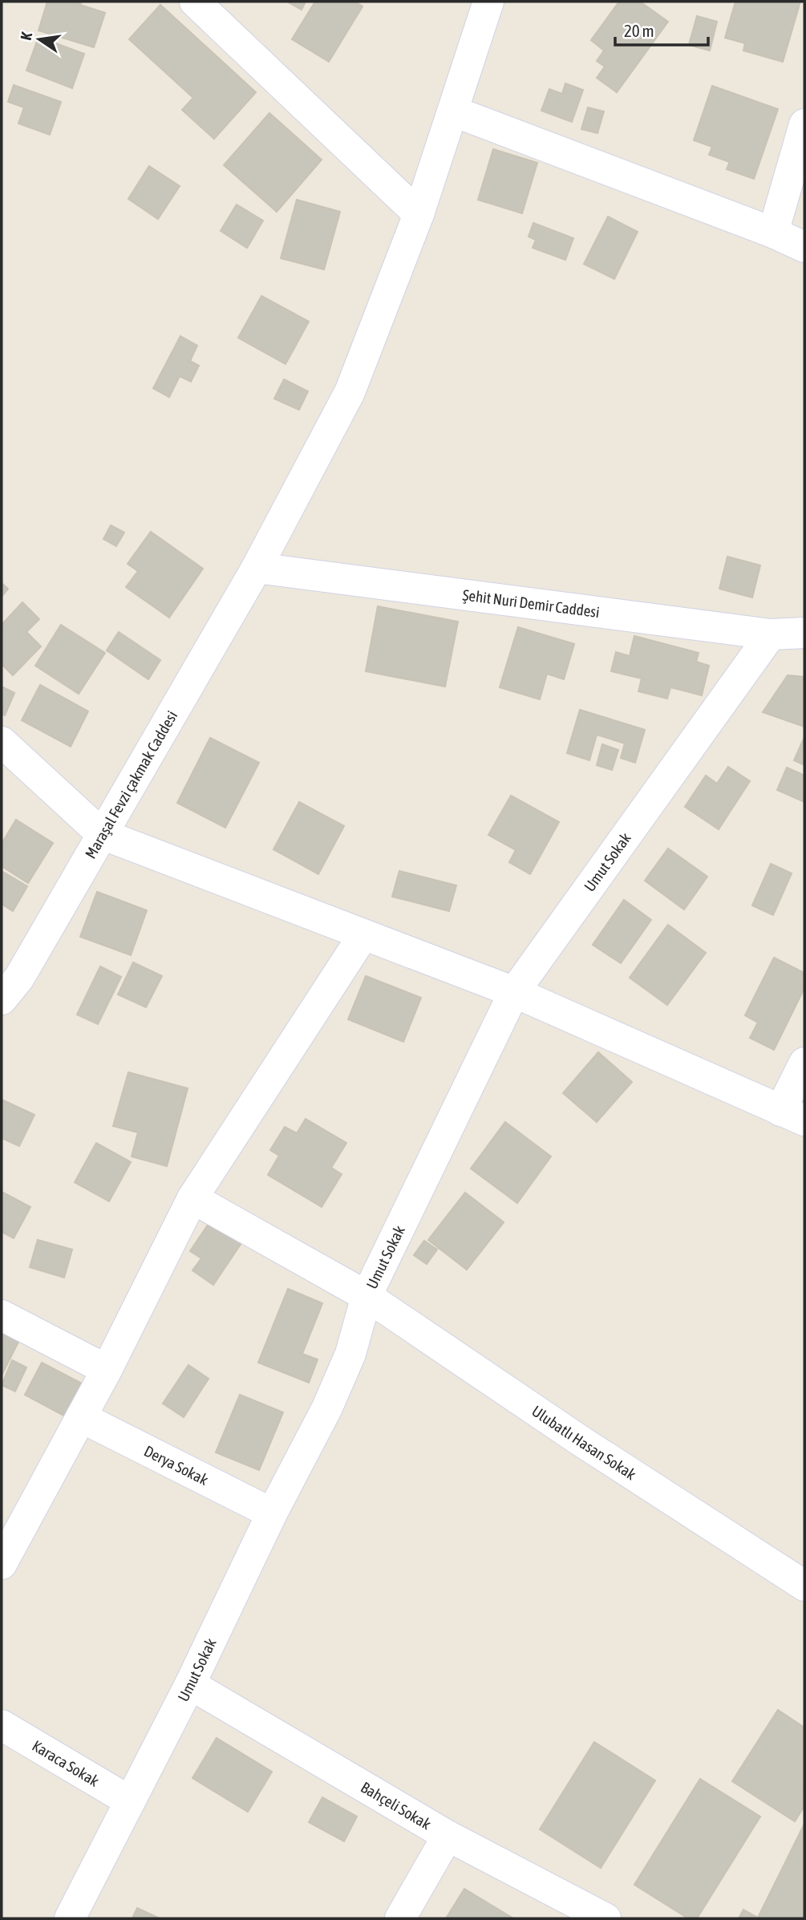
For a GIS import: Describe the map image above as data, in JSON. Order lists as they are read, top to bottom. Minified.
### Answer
{"streets":{"street":["Şehit Nuri Demir Caddesi","Maraşal Fevzi çakmak Caddesi","Umut Sokak","Ulubatlı Hasan Sokak","Derya Sokak","Karaca Sokak","Bahçeli Sokak"]},"crossings":[["Şehit Nuri Demir Caddesi","Maraşal Fevzi çakmak Caddesi"],["Şehit Nuri Demir Caddesi","Umut Sokak"],["Umut Sokak","Ulubatlı Hasan Sokak"],["Umut Sokak","Derya Sokak"],["Umut Sokak","Karaca Sokak"],["Umut Sokak","Bahçeli Sokak"]],"scale_bar":"20 m","north":"left"}
